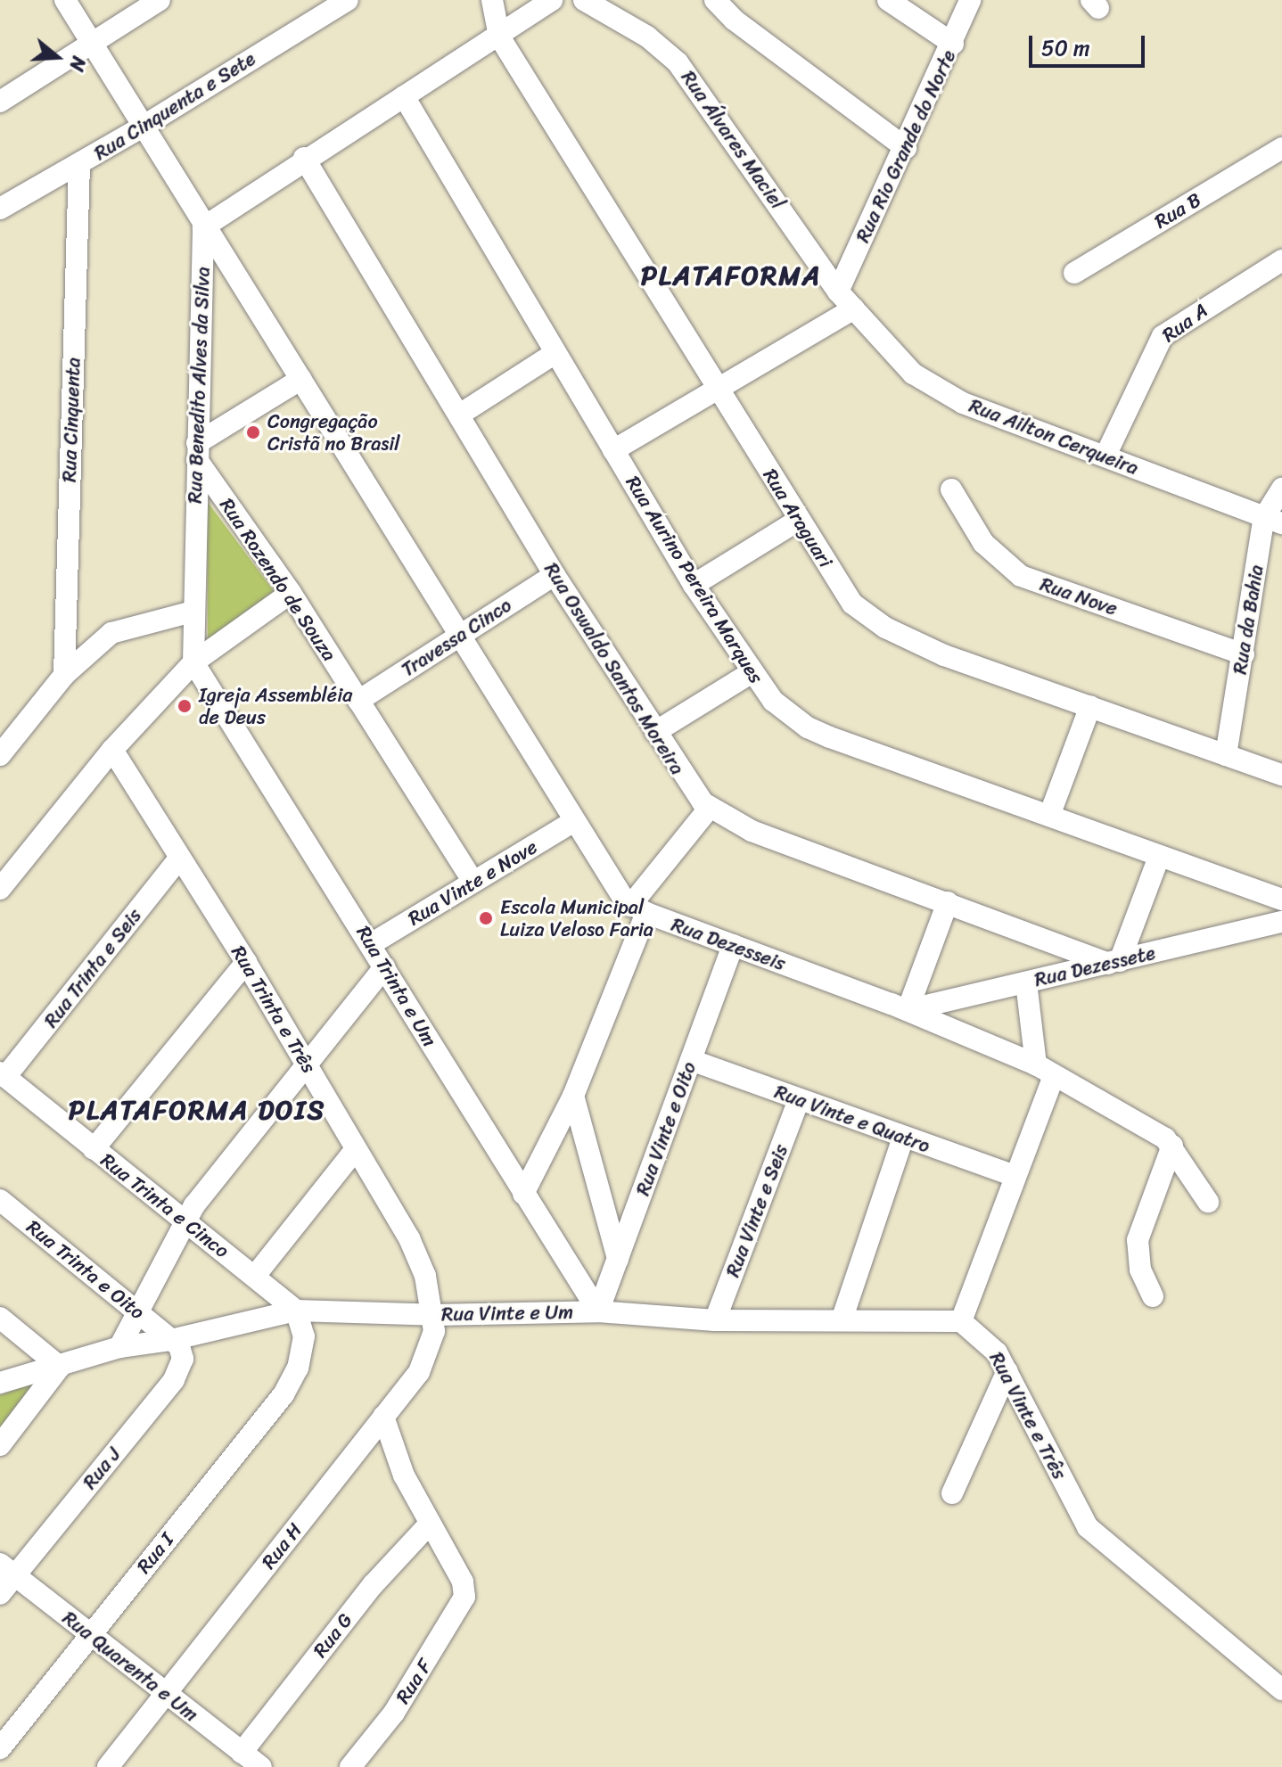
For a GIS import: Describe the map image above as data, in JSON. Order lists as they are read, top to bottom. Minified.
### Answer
{"streets":{"street":["Rua Cinquenta e Sete","Rua Álvares Maciel","Rua Rio Grande do Norte","Rua B","Rua A","Rua Benedito Alves da Silva","Rua Cinquenta","Rua Ailton Cerqueira","Rua Araguari","Rua Rozendo de Souza","Rua Aurino Pereira Marques","Rua Nove","Rua da Bahia","Travessa Cinco","Rua Oswaldo Santos Moreira","Rua Vinte e Nove","Rua Dezesseis","Rua Dezessete","Rua Trinta e Seis","Rua Trinta e Um","Rua Trinta e Três","Rua Vinte e Quatro","Rua Vinte e Oito","Rua Trinta e Cinco","Rua Vinte e Seis","Rua Trinta e Oito","Rua Vinte e Um","Rua Vinte e Três","Rua J","Rua H","Rua I","Rua G","Rua Quarenta e Um","Rua F"]},"crossings":[["Rua Cinquenta e Sete","Rua Cinquenta"],["Rua Álvares Maciel","Rua Rio Grande do Norte"],["Rua Álvares Maciel","Rua Ailton Cerqueira"],["Rua A","Rua Ailton Cerqueira"],["Rua Benedito Alves da Silva","Rua Rozendo de Souza"],["Rua Benedito Alves da Silva","Rua Trinta e Um"],["Rua Ailton Cerqueira","Rua da Bahia"],["Rua Araguari","Rua da Bahia"],["Rua Rozendo de Souza","Travessa Cinco"],["Rua Rozendo de Souza","Rua Vinte e Nove"],["Rua Nove","Rua da Bahia"],["Travessa Cinco","Rua Oswaldo Santos Moreira"],["Rua Oswaldo Santos Moreira","Rua Dezessete"],["Rua Vinte e Nove","Rua Trinta e Um"],["Rua Dezesseis","Rua Dezessete"],["Rua Dezesseis","Rua Vinte e Oito"],["Rua Trinta e Seis","Rua Trinta e Três"],["Rua Trinta e Seis","Rua Trinta e Cinco"],["Rua Trinta e Um","Rua Vinte e Oito"],["Rua Trinta e Um","Rua Vinte e Um"],["Rua Trinta e Três","Rua Vinte e Um"],["Rua Trinta e Três","Rua H"],["Rua Vinte e Quatro","Rua Vinte e Oito"],["Rua Vinte e Quatro","Rua Vinte e Seis"],["Rua Vinte e Oito","Rua Vinte e Um"],["Rua Trinta e Cinco","Rua Vinte e Um"],["Rua Trinta e Cinco","Rua I"],["Rua Vinte e Seis","Rua Vinte e Um"],["Rua Trinta e Oito","Rua Vinte e Um"],["Rua Trinta e Oito","Rua J"],["Rua Vinte e Um","Rua Vinte e Três"],["Rua Vinte e Um","Rua J"],["Rua Vinte e Um","Rua H"],["Rua Vinte e Um","Rua I"],["Rua J","Rua Quarenta e Um"],["Rua H","Rua Quarenta e Um"],["Rua I","Rua Quarenta e Um"],["Rua G","Rua Quarenta e Um"],["Rua G","Rua F"]],"districts":["PLATAFORMA","PLATAFORMA DOIS"],"places":["Congregação Cristã no Brasil","Igreja Assembléia de Deus","Escola Municipal Luiza Veloso Faria"],"scale_bar":"50 m","north":"right"}
